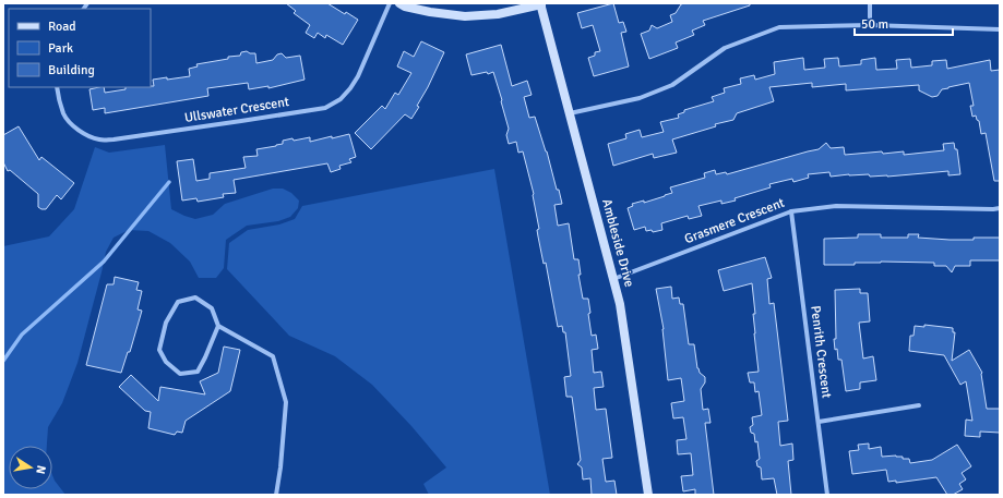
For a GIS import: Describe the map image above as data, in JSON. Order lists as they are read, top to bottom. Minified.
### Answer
{"streets":{"street":["Ullswater Crescent","Grasmere Crescent","Ambleside Drive","Penrith Crescent"]},"crossings":[["Grasmere Crescent","Ambleside Drive"],["Grasmere Crescent","Penrith Crescent"]],"legend":["Road","Park","Building"],"scale_bar":"50 m","north":"right"}
